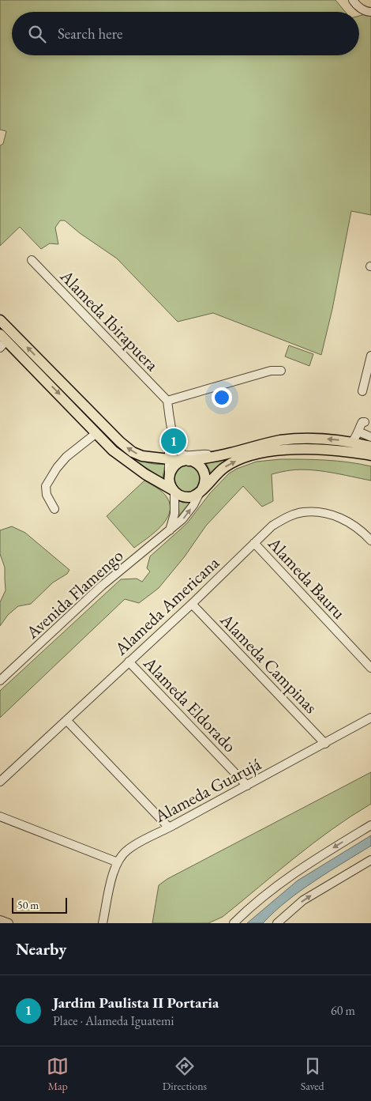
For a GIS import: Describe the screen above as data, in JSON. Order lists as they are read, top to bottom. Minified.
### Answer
{"streets":{"street":["Alameda Ibirapuera","Alameda Bauru","Avenida Flamengo","Alameda Americana","Alameda Campinas","Alameda Eldorado","Alameda Guarujá"]},"crossings":[["Alameda Bauru","Alameda Americana"],["Alameda Americana","Alameda Campinas"],["Alameda Americana","Alameda Eldorado"],["Alameda Campinas","Alameda Guarujá"],["Alameda Eldorado","Alameda Guarujá"]],"scale_bar":"50 m","page":{"search":"Search here","pins":"1","scale":"50 m","heading":"Nearby","list":[{"mark":"1","name":"Jardim Paulista II Portaria","note":"Place · Alameda Iguatemi","value":"60 m"}],"nav":["Map","Directions","Saved"]}}
